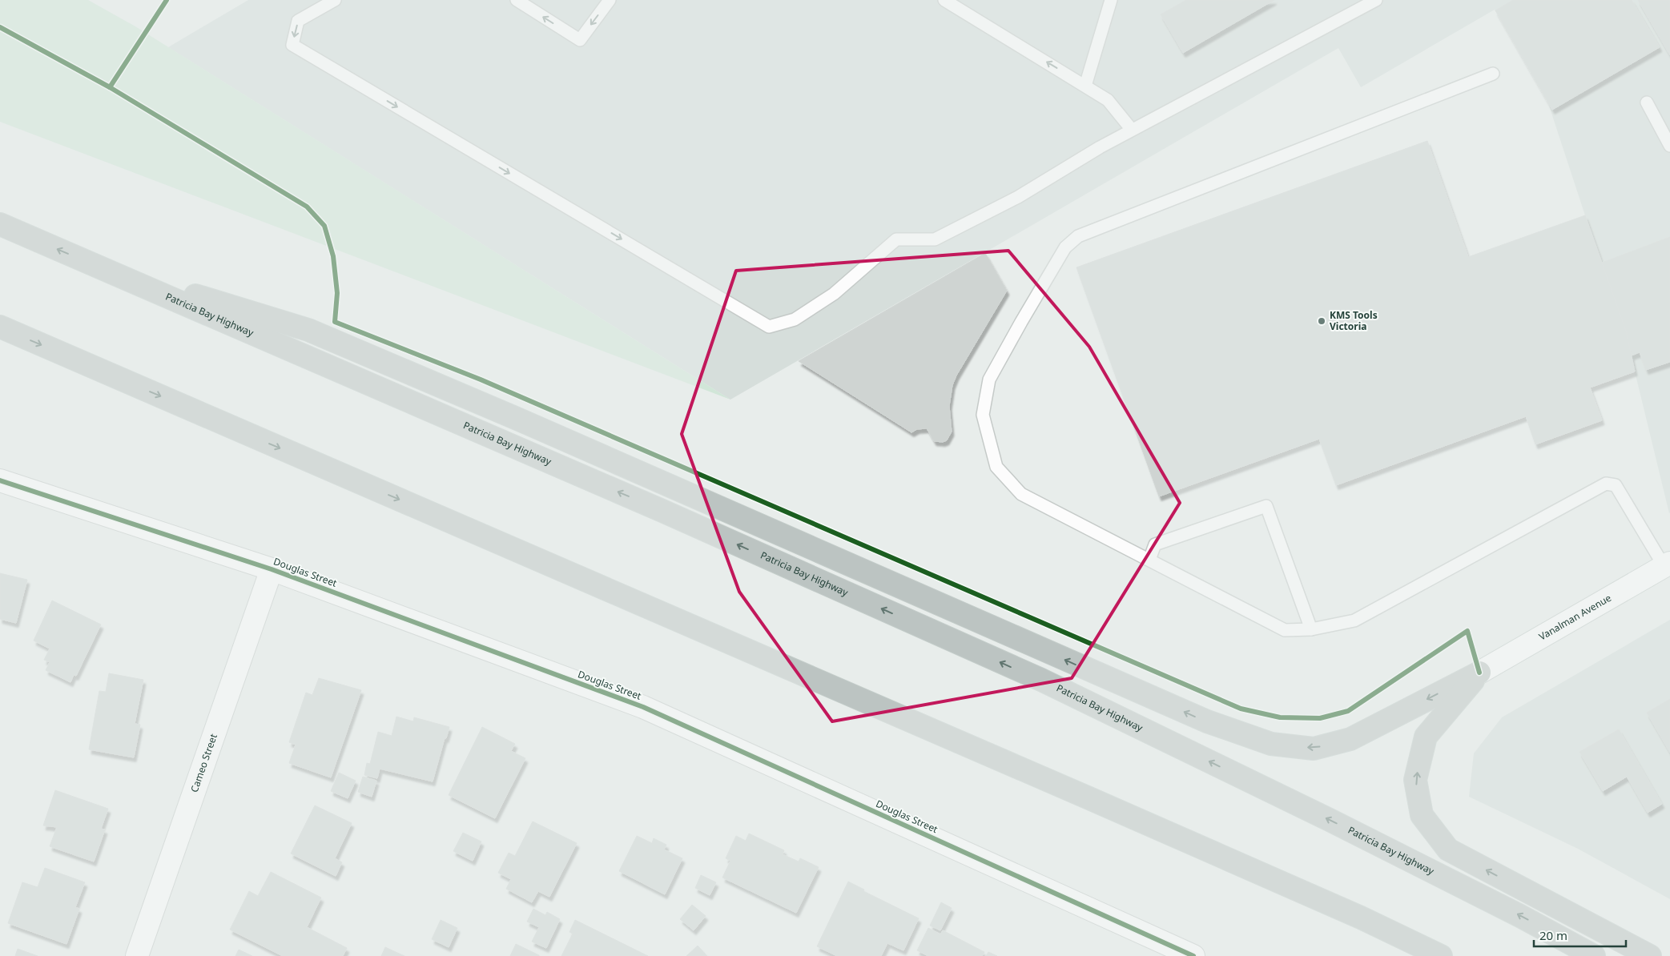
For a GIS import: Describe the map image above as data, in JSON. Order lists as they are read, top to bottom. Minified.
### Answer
{"streets":{"highway":["Patricia Bay Highway"],"street":["Douglas Street","Vanalman Avenue","Cameo Street"]},"crossings":[["Douglas Street","Cameo Street"]],"places":["KMS Tools Victoria"],"scale_bar":"20 m"}
